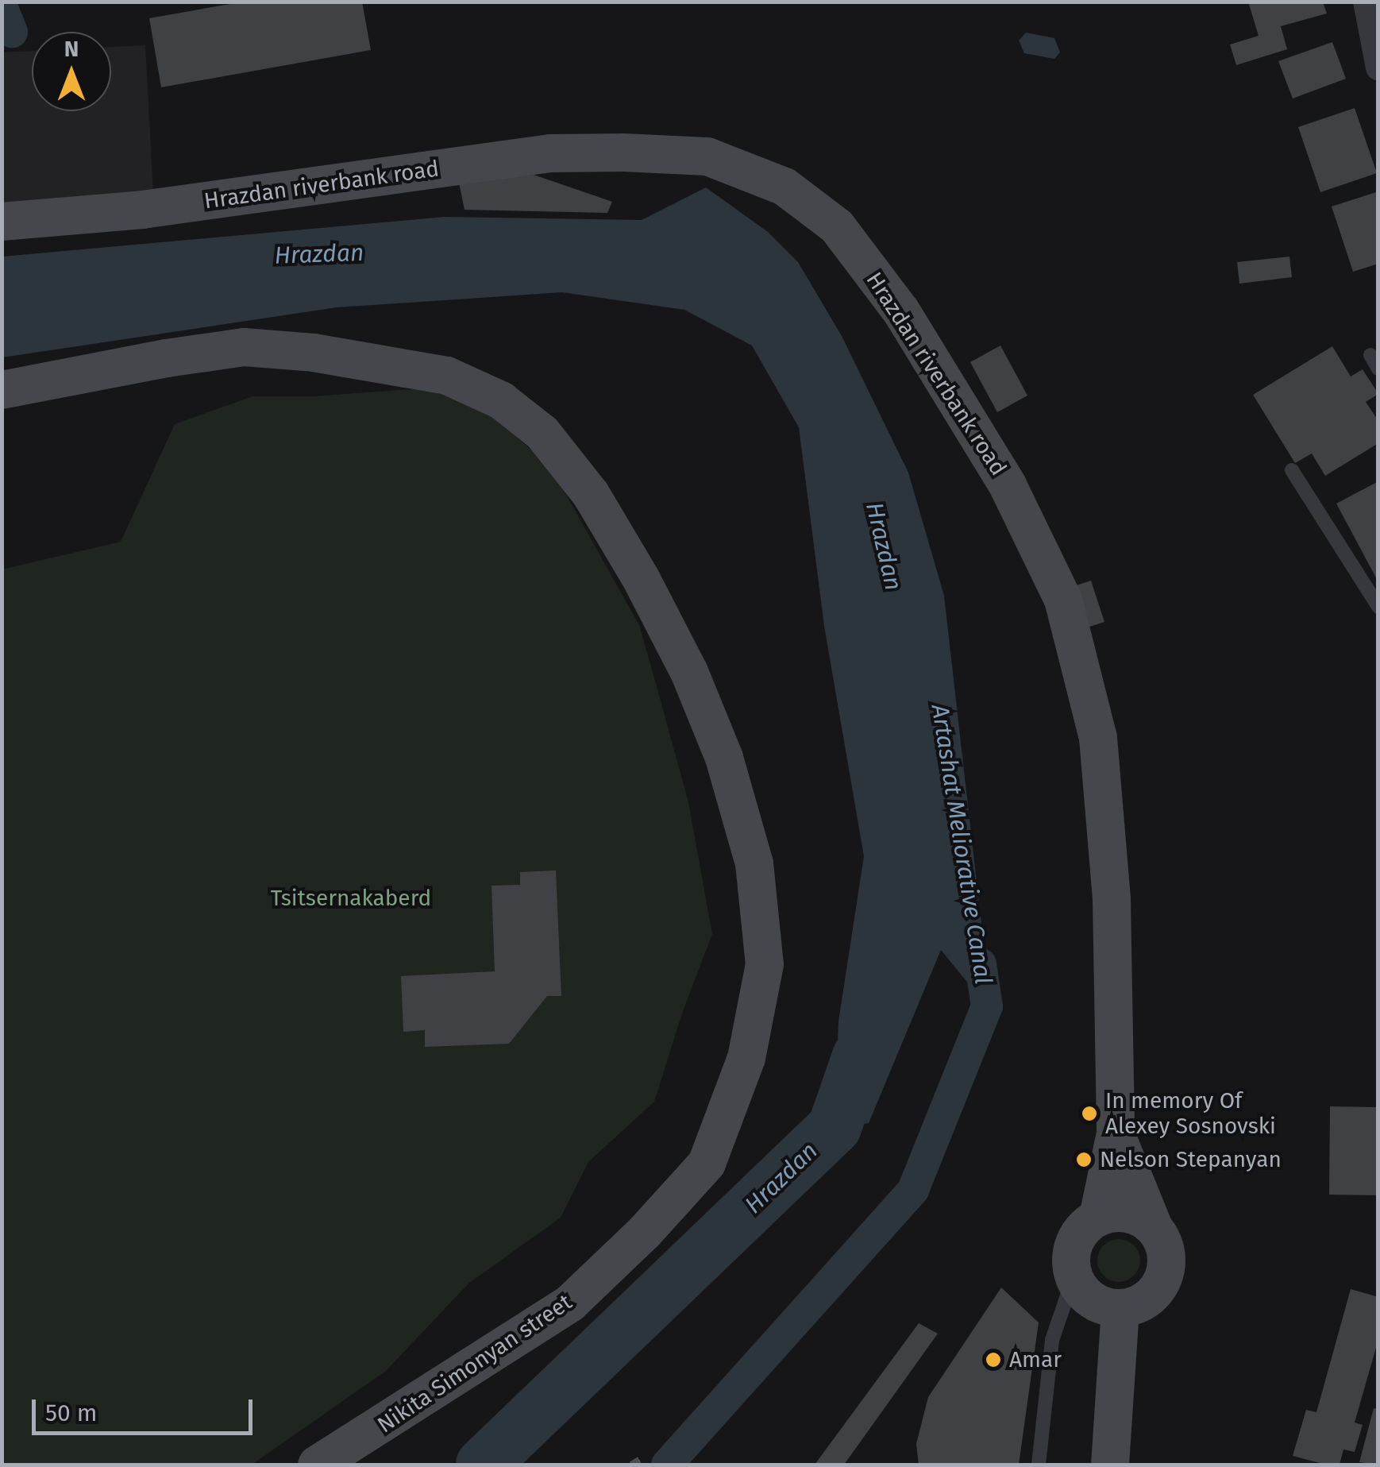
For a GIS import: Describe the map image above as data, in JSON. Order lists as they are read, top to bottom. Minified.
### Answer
{"streets":{"street":["Hrazdan riverbank road","Nikita Simonyan street"]},"water":["Hrazdan","Artashat Meliorative Canal"],"parks":["Tsitsernakaberd"],"places":["In memory Of Alexey Sosnovski","Nelson Stepanyan","Amar"],"scale_bar":"50 m","north":"top"}
